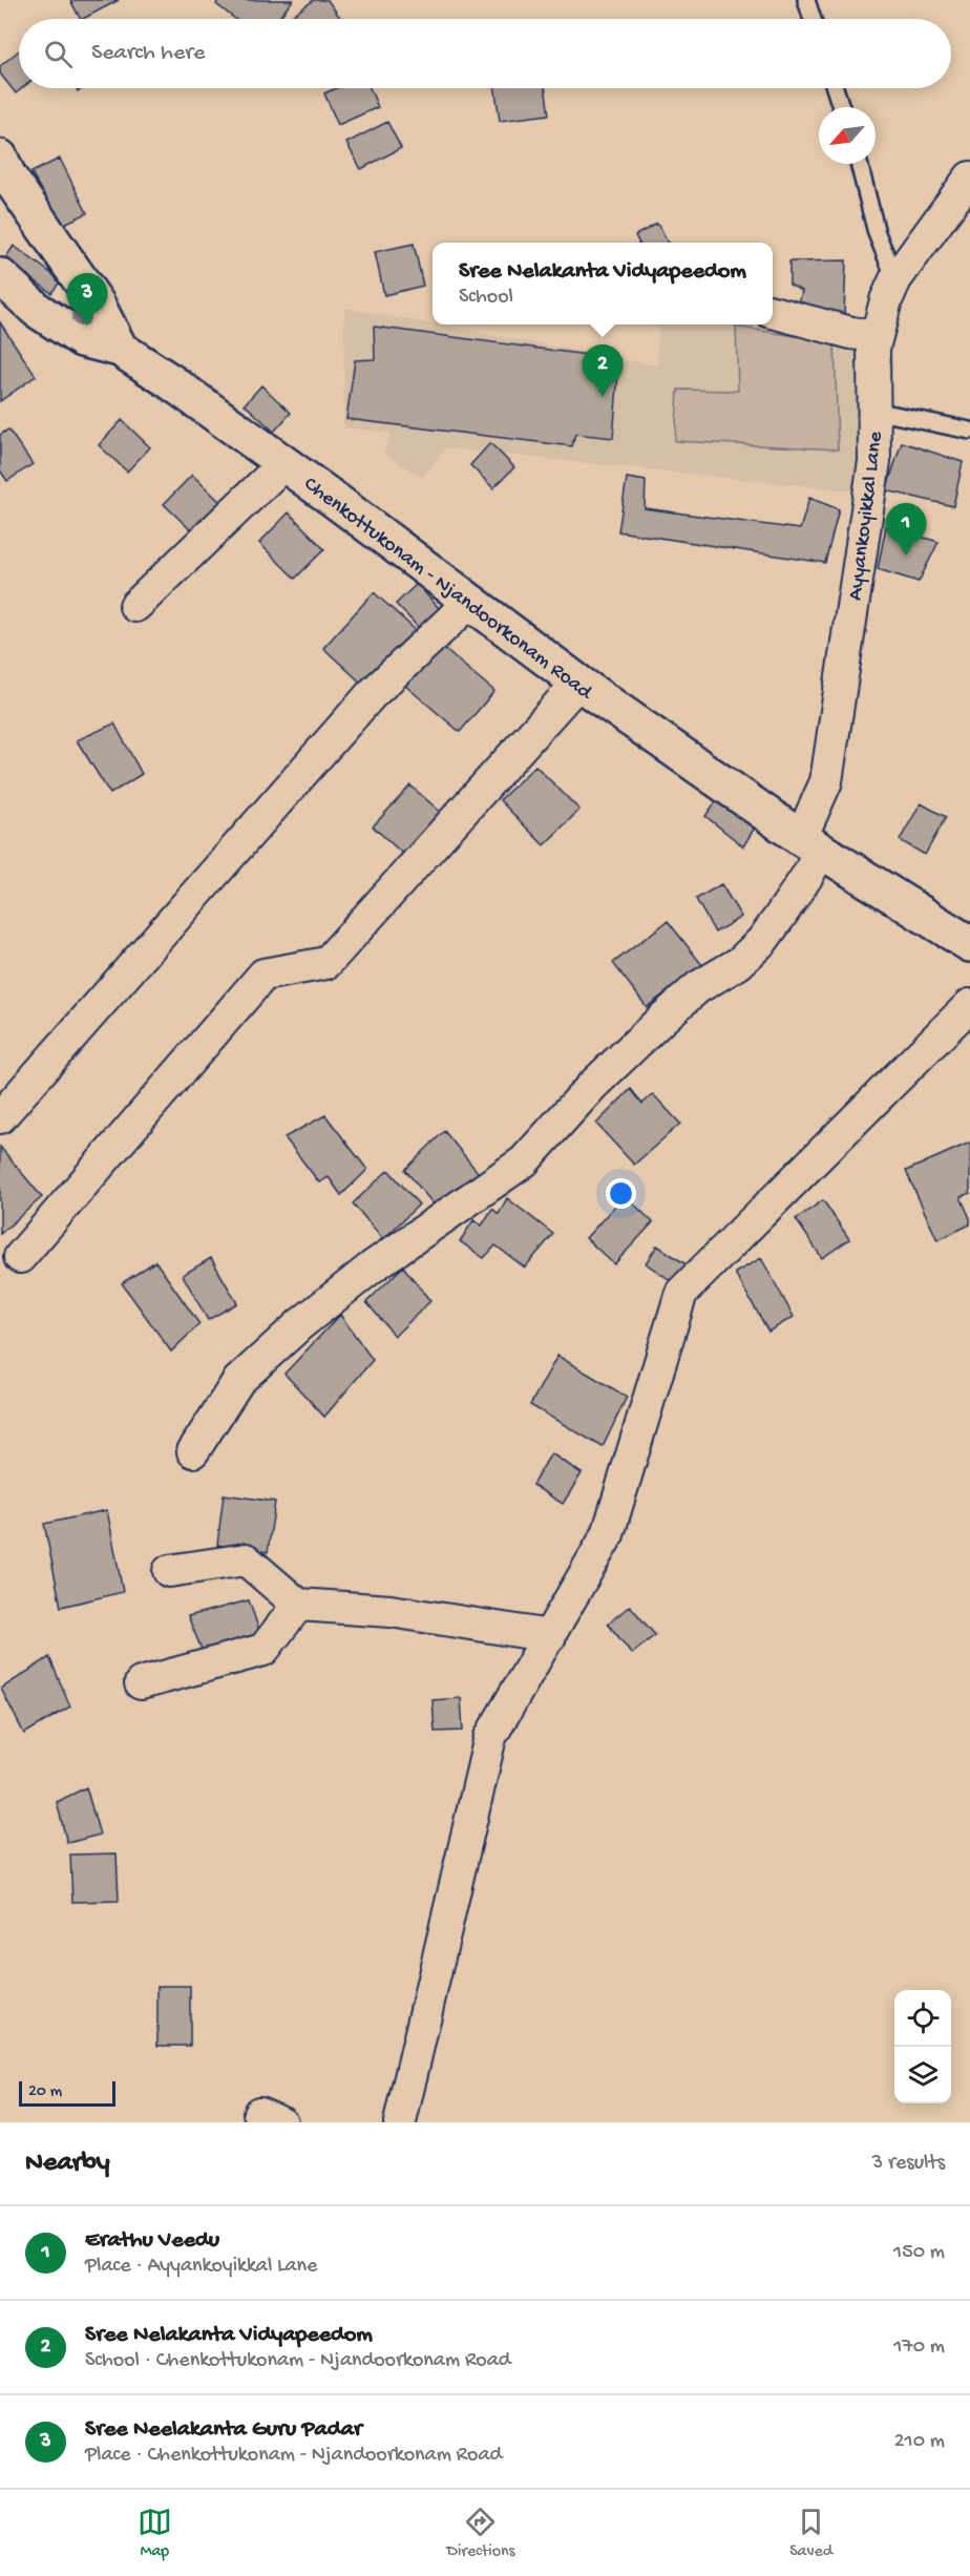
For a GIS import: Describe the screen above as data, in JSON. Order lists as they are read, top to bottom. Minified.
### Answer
{"streets":{"main road":["Chenkottukonam - Njandoorkonam Road"],"street":["Ayyankoyikkal Lane"]},"crossings":[["Ayyankoyikkal Lane","Chenkottukonam - Njandoorkonam Road"]],"scale_bar":"20 m","north":"bottom left","page":{"search":"Search here","popup":["Sree Nelakanta Vidyapeedom","School"],"pins":["3","2","1"],"scale":"20 m","heading":["Nearby","3 results"],"list":[{"mark":"1","name":"Erathu Veedu","note":"Place · Ayyankoyikkal Lane","value":"150 m"},{"mark":"2","name":"Sree Nelakanta Vidyapeedom","note":"School · Chenkottukonam - Njandoorkonam Road","value":"170 m"},{"mark":"3","name":"Sree Neelakanta Guru Padar","note":"Place · Chenkottukonam - Njandoorkonam Road","value":"210 m"}],"nav":["Map","Directions","Saved"]}}
